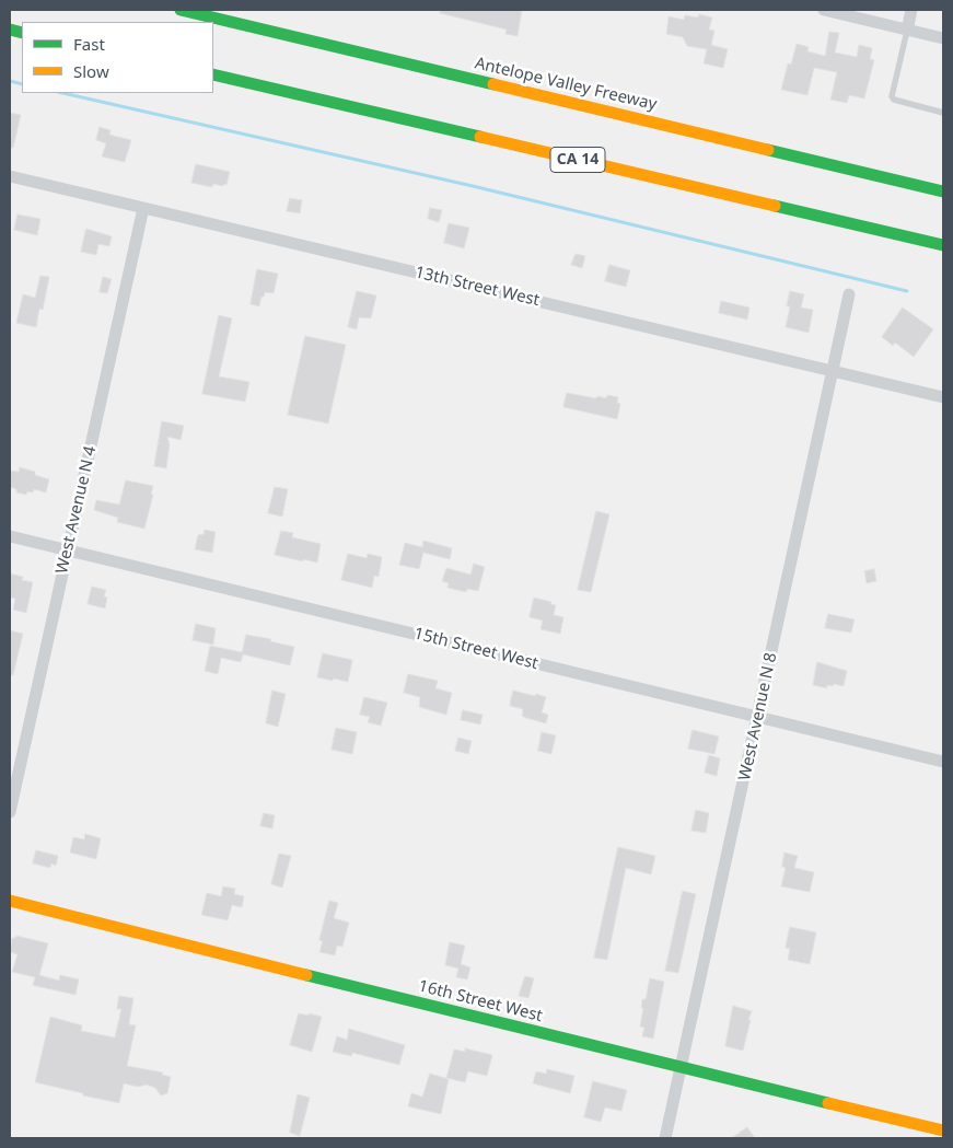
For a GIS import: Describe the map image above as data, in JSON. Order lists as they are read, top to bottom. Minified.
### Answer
{"streets":{"main road":["Antelope Valley Freeway","CA 14","16th Street West"],"street":["13th Street West","West Avenue N 4","15th Street West","West Avenue N 8"]},"crossings":[["13th Street West","West Avenue N 4"],["13th Street West","West Avenue N 8"],["West Avenue N 4","15th Street West"],["15th Street West","West Avenue N 8"],["West Avenue N 8","16th Street West"]],"legend":["Fast","Slow"]}
